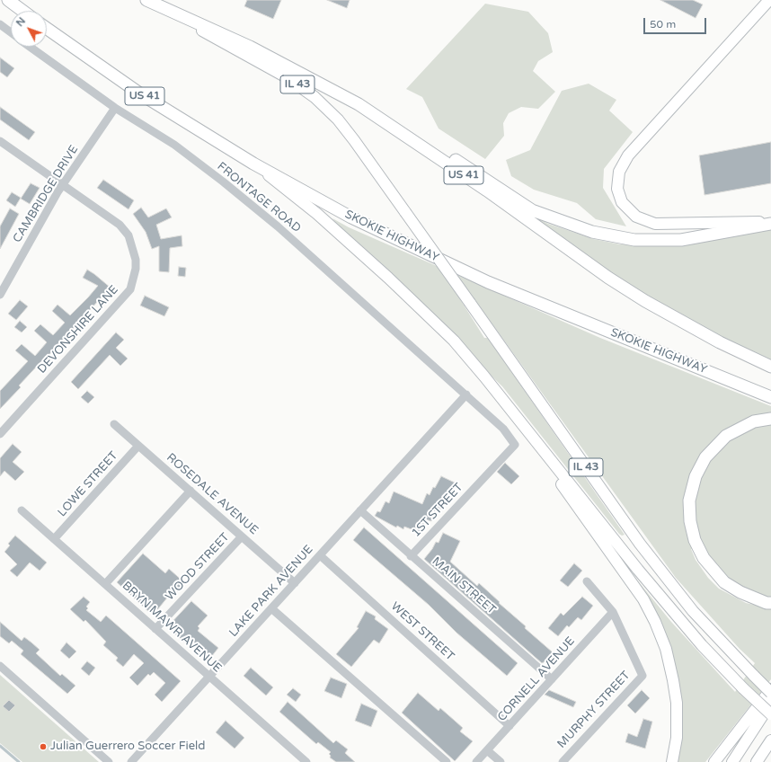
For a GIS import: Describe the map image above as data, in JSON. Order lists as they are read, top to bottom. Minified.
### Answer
{"streets":{"highway":["US 41","SKOKIE HIGHWAY"],"main road":["IL 43"],"street":["CAMBRIDGE DRIVE","FRONTAGE ROAD","DEVONSHIRE LANE","LOWE STREET","ROSEDALE AVENUE","1ST STREET","WOOD STREET","MAIN STREET","LAKE PARK AVENUE","BRYN MAWR AVENUE","WEST STREET","CORNELL AVENUE","MURPHY STREET"]},"crossings":[["IL 43","US 41"],["IL 43","SKOKIE HIGHWAY"],["CAMBRIDGE DRIVE","FRONTAGE ROAD"],["CAMBRIDGE DRIVE","DEVONSHIRE LANE"],["FRONTAGE ROAD","1ST STREET"],["FRONTAGE ROAD","LAKE PARK AVENUE"],["LOWE STREET","ROSEDALE AVENUE"],["LOWE STREET","BRYN MAWR AVENUE"],["ROSEDALE AVENUE","WOOD STREET"],["ROSEDALE AVENUE","LAKE PARK AVENUE"],["1ST STREET","MAIN STREET"],["WOOD STREET","BRYN MAWR AVENUE"],["MAIN STREET","LAKE PARK AVENUE"],["MAIN STREET","CORNELL AVENUE"],["LAKE PARK AVENUE","BRYN MAWR AVENUE"],["LAKE PARK AVENUE","WEST STREET"],["WEST STREET","CORNELL AVENUE"],["CORNELL AVENUE","MURPHY STREET"]],"places":["Julian Guerrero Soccer Field"],"scale_bar":"50 m","north":"top left"}
